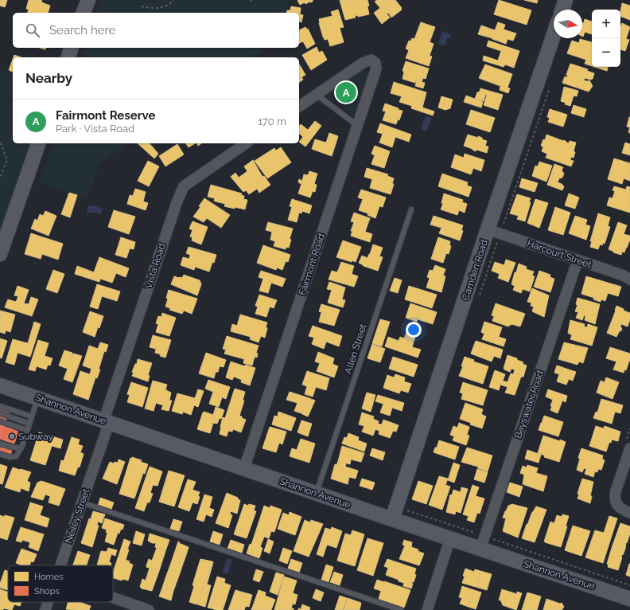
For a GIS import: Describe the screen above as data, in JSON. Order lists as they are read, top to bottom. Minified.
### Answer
{"streets":{"street":["Harcourt Street","Fairmont Road","Vista Road","Camden Road","Bayswater Road","Shannon Avenue","Neiley Street"],"lane":["Allen Street"]},"crossings":[["Harcourt Street","Camden Road"],["Harcourt Street","Bayswater Road"],["Fairmont Road","Shannon Avenue"],["Vista Road","Shannon Avenue"],["Vista Road","Neiley Street"],["Camden Road","Shannon Avenue"],["Allen Street","Shannon Avenue"],["Bayswater Road","Shannon Avenue"],["Shannon Avenue","Neiley Street"]],"places":["Subway"],"legend":["Homes","Shops"],"north":"right","page":{"map_buttons":["+","−"],"search":"Search here","heading":"Nearby","pins":"A","list":[{"mark":"A","name":"Fairmont Reserve","note":"Park · Vista Road","value":"170 m"}]}}
